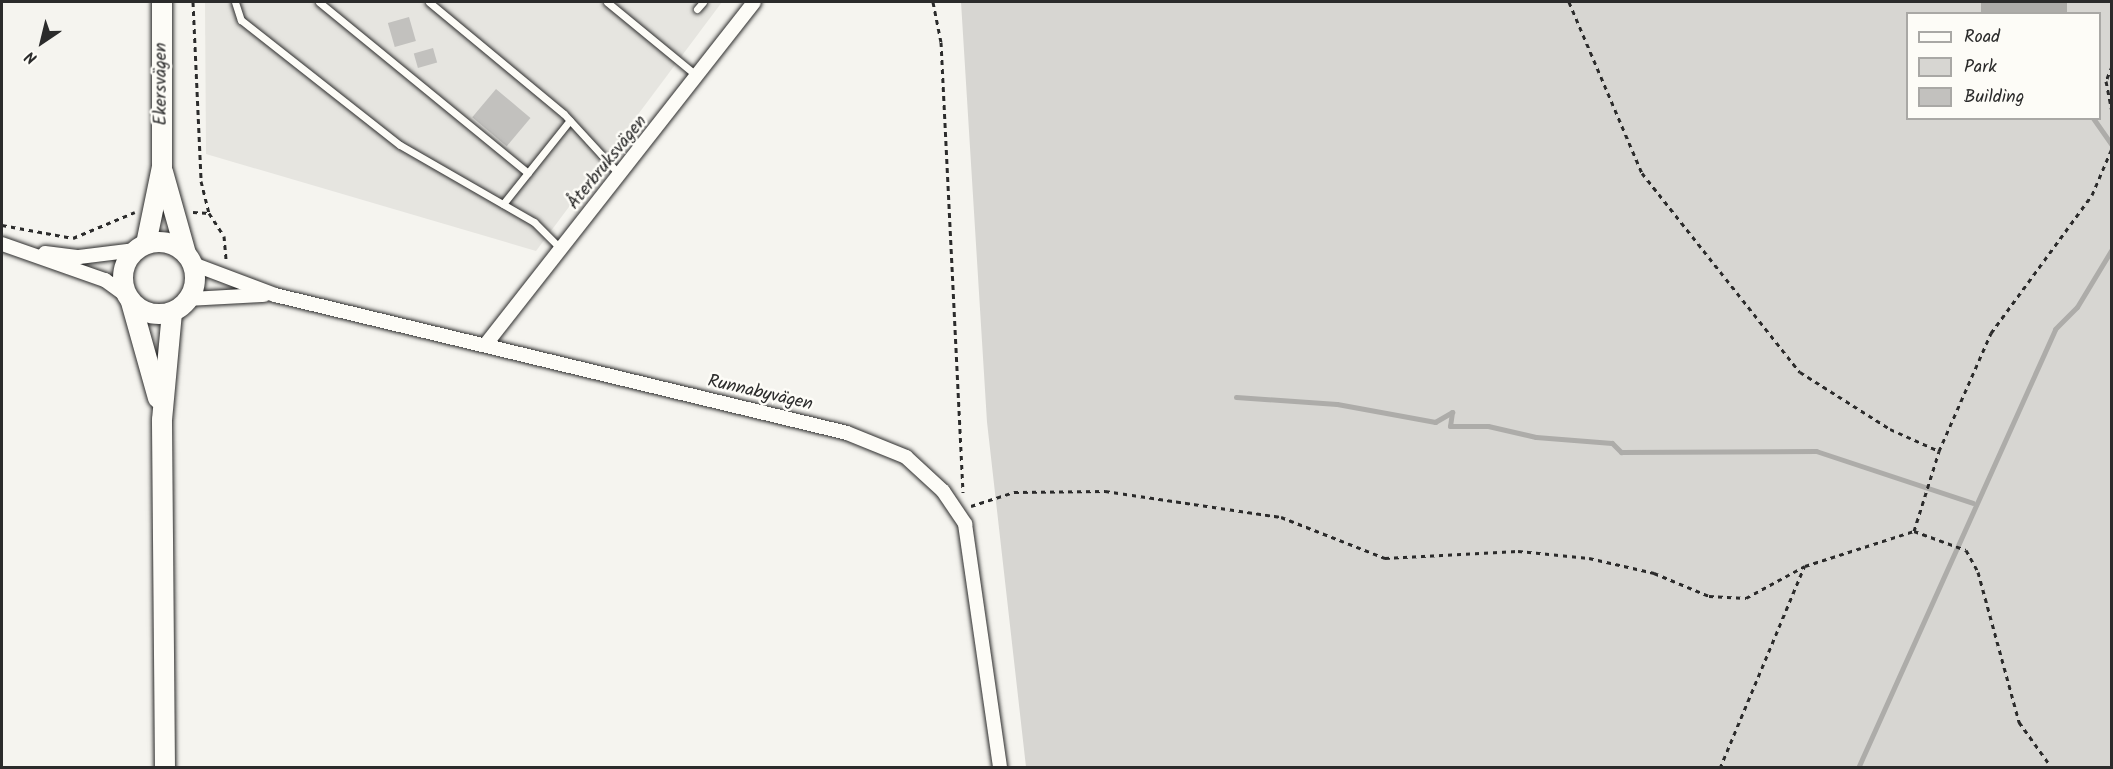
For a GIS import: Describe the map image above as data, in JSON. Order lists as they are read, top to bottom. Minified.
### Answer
{"streets":{"main road":["Ekersvägen"],"street":["Återbruksvägen","Runnabyvägen"]},"crossings":[["Ekersvägen","Runnabyvägen"],["Återbruksvägen","Runnabyvägen"]],"legend":["Road","Park","Building"],"north":"bottom left"}
